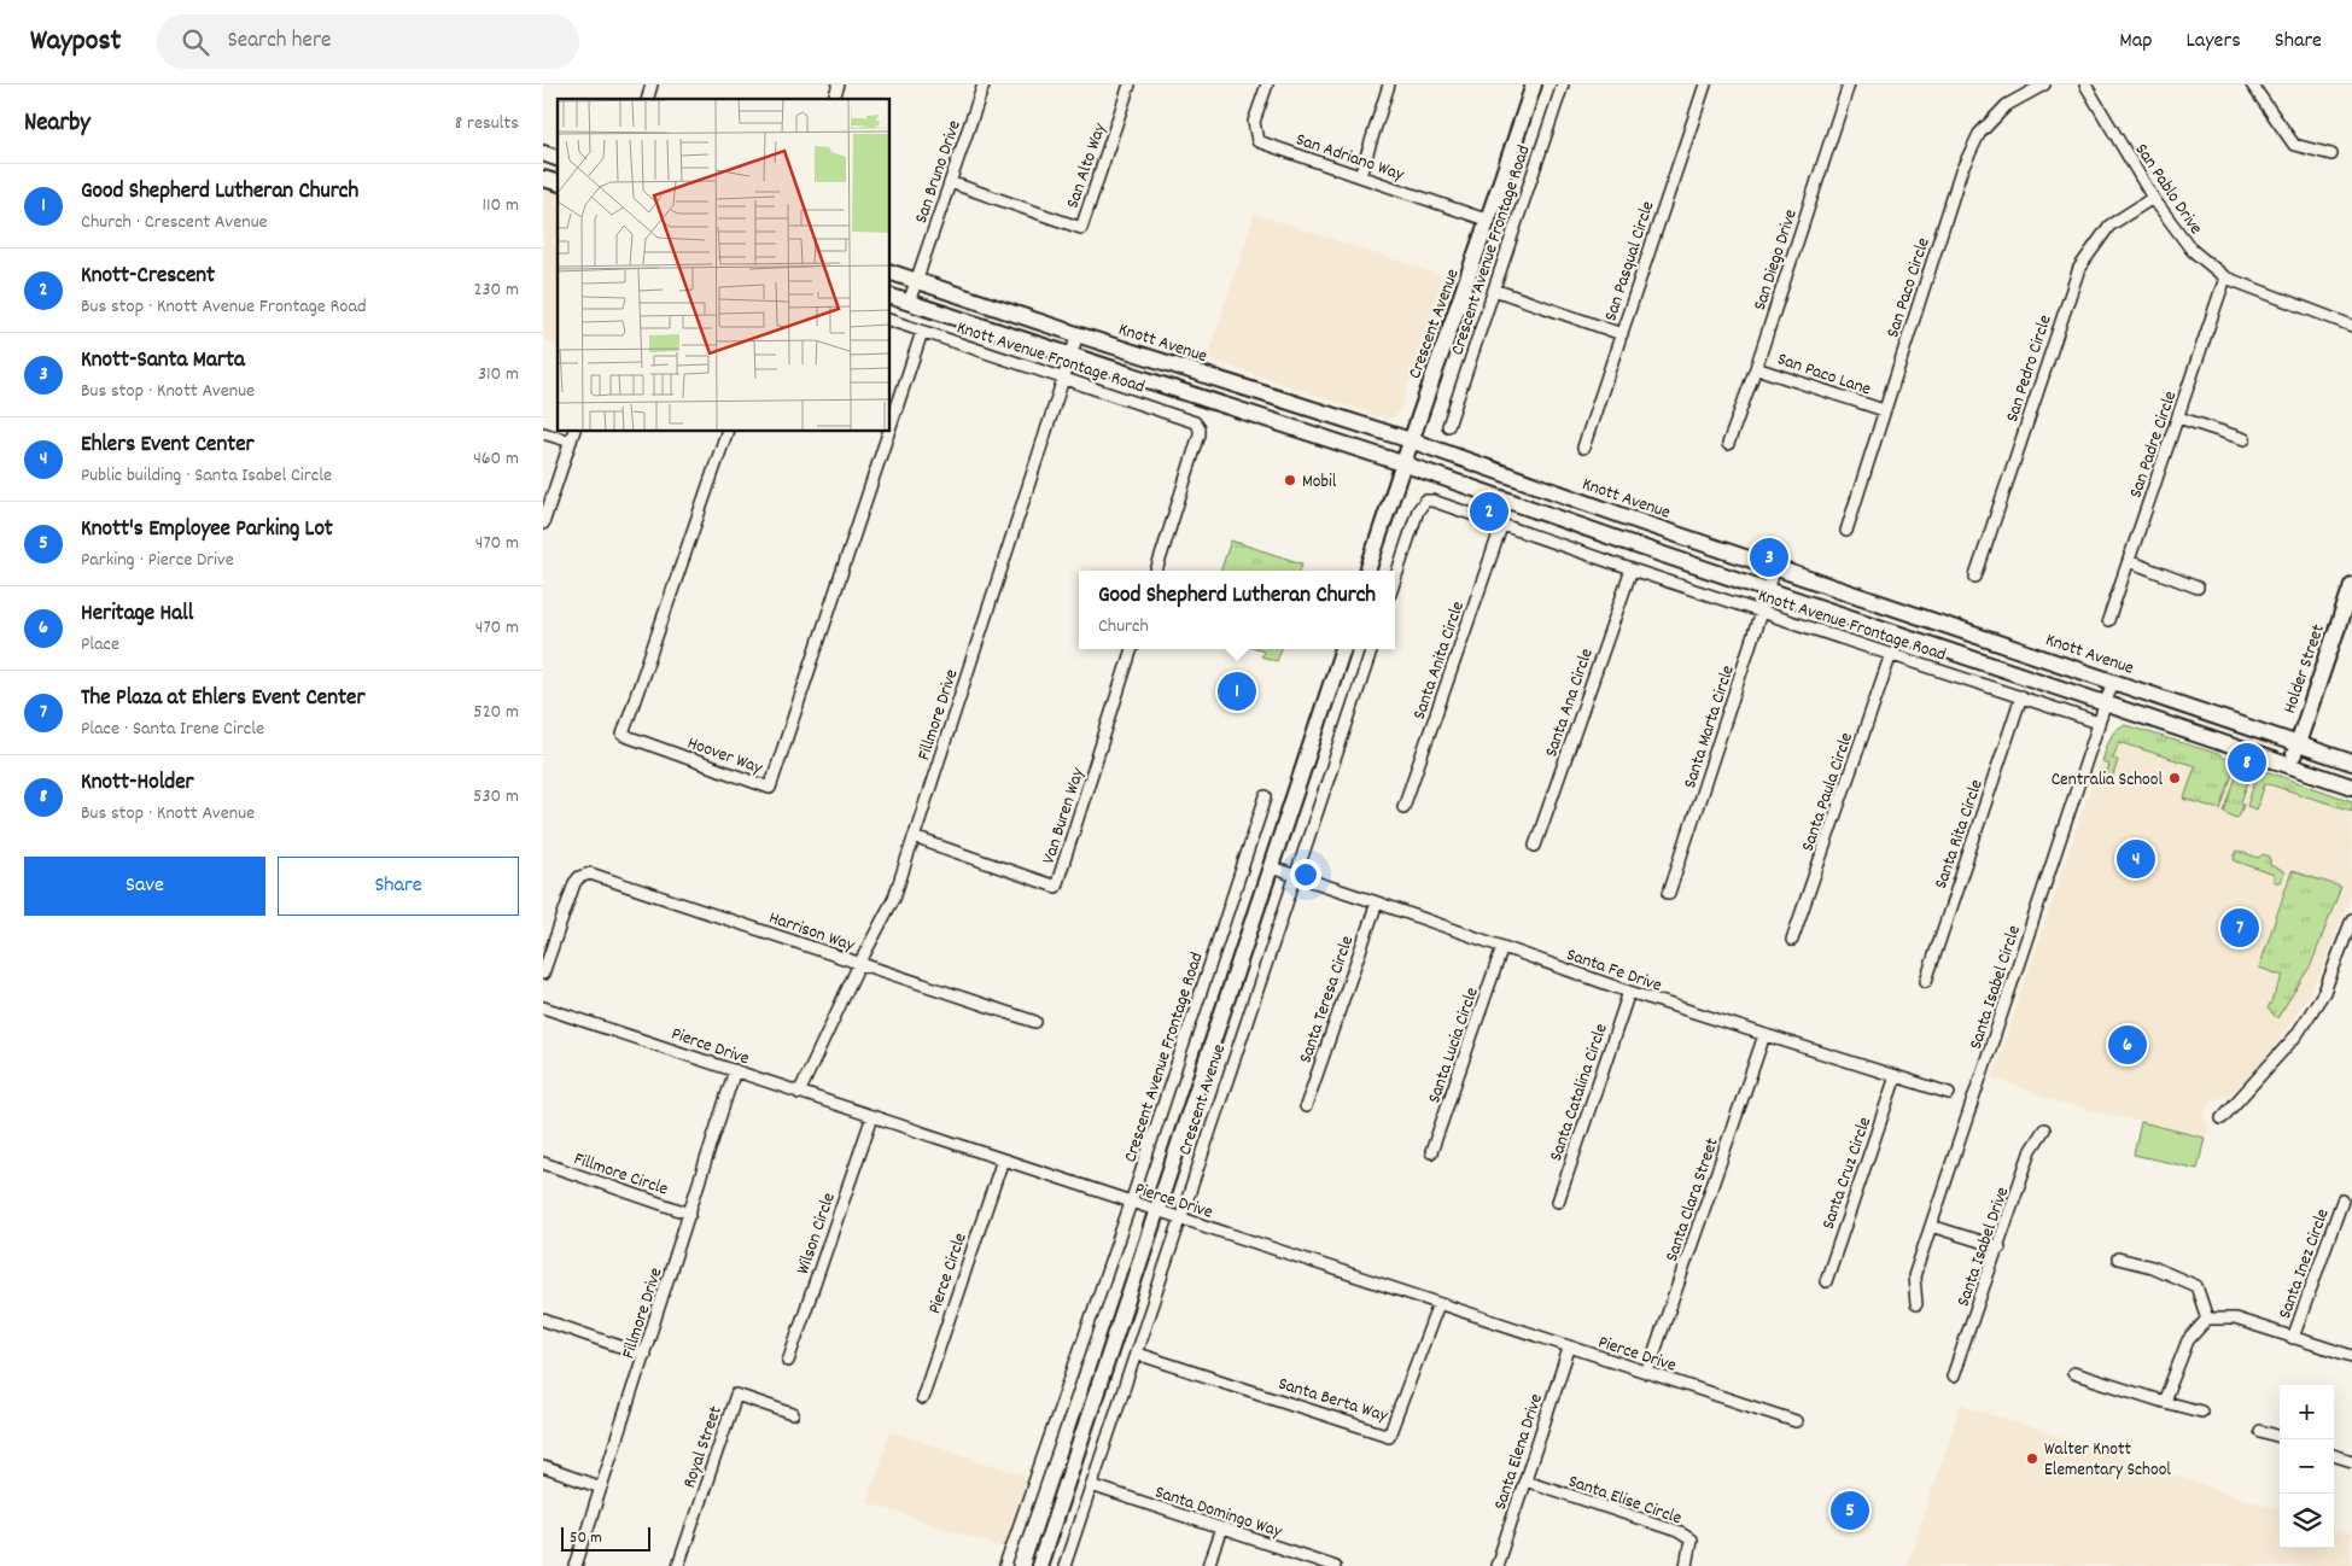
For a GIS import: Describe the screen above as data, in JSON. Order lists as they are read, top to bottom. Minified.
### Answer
{"streets":{"main road":["Crescent Avenue","Knott Avenue","Holder Street"],"street":["San Adriano Way","San Alto Way","San Bruno Drive","San Pablo Drive","Crescent Avenue Frontage Road","San Diego Drive","San Pasqual Circle","San Paco Circle","Knott Avenue Frontage Road","San Pedro Circle","San Paco Lane","San Padre Circle","Santa Anita Circle","Santa Ana Circle","Fillmore Drive","Santa Marta Circle","Hoover Way","Santa Paula Circle","Van Buren Way","Santa Rita Circle","Harrison Way","Santa Fe Drive","Santa Isabel Circle","Santa Teresa Circle","Pierce Drive","Santa Lucia Circle","Santa Catalina Circle","Fillmore Circle","Santa Cruz Circle","Santa Clara Street","Wilson Circle","Santa Isabel Drive","Santa Inez Circle","Pierce Circle","Santa Berta Way","Royal Street","Santa Elena Drive","Santa Elise Circle","Santa Domingo Way"]},"crossings":[["San Adriano Way","Crescent Avenue"],["San Alto Way","San Bruno Drive"],["San Bruno Drive","Knott Avenue"],["San Pablo Drive","San Pedro Circle"],["San Pablo Drive","San Padre Circle"],["Crescent Avenue Frontage Road","Pierce Drive"],["San Diego Drive","San Paco Lane"],["San Paco Circle","San Paco Lane"],["Crescent Avenue","Knott Avenue"],["Crescent Avenue","Santa Fe Drive"],["Crescent Avenue","Pierce Drive"],["Crescent Avenue","Santa Berta Way"],["Crescent Avenue","Santa Domingo Way"],["Knott Avenue","Holder Street"],["Knott Avenue","Fillmore Drive"],["Knott Avenue","Santa Marta Circle"],["Knott Avenue","Santa Isabel Circle"],["Knott Avenue Frontage Road","Santa Anita Circle"],["Knott Avenue Frontage Road","Santa Ana Circle"],["Knott Avenue Frontage Road","Fillmore Drive"],["Knott Avenue Frontage Road","Santa Marta Circle"],["Knott Avenue Frontage Road","Hoover Way"],["Knott Avenue Frontage Road","Santa Paula Circle"],["Knott Avenue Frontage Road","Santa Rita Circle"],["Knott Avenue Frontage Road","Santa Isabel Circle"],["Fillmore Drive","Van Buren Way"],["Fillmore Drive","Harrison Way"],["Fillmore Drive","Pierce Drive"],["Fillmore Drive","Fillmore Circle"],["Santa Fe Drive","Santa Teresa Circle"],["Santa Fe Drive","Santa Lucia Circle"],["Santa Fe Drive","Santa Catalina Circle"],["Santa Fe Drive","Santa Cruz Circle"],["Santa Fe Drive","Santa Clara Street"],["Pierce Drive","Santa Clara Street"],["Pierce Drive","Wilson Circle"],["Pierce Drive","Pierce Circle"],["Pierce Drive","Santa Berta Way"],["Pierce Drive","Santa Elena Drive"],["Santa Elena Drive","Santa Elise Circle"]],"places":["Mobil","Centralia School","Walter Knott Elementary School"],"scale_bar":"50 m","page":{"header":"Waypost","search":"Search here","nav":["Map","Layers","Share"],"heading":["Nearby","8 results"],"list":[{"mark":"1","name":"Good Shepherd Lutheran Church","note":"Church · Crescent Avenue","value":"110 m"},{"mark":"2","name":"Knott-Crescent","note":"Bus stop · Knott Avenue Frontage Road","value":"230 m"},{"mark":"3","name":"Knott-Santa Marta","note":"Bus stop · Knott Avenue","value":"310 m"},{"mark":"4","name":"Ehlers Event Center","note":"Public building · Santa Isabel Circle","value":"460 m"},{"mark":"5","name":"Knott's Employee Parking Lot","note":"Parking · Pierce Drive","value":"470 m"},{"mark":"6","name":"Heritage Hall","note":"Place","value":"470 m"},{"mark":"7","name":"The Plaza at Ehlers Event Center","note":"Place · Santa Irene Circle","value":"520 m"},{"mark":"8","name":"Knott-Holder","note":"Bus stop · Knott Avenue","value":"530 m"}],"pins":["2","3","1","8","4","7","6","5"],"popup":["Good Shepherd Lutheran Church","Church"],"buttons":["Save","Share"],"map_buttons":["+","−"],"scale":"50 m"}}
